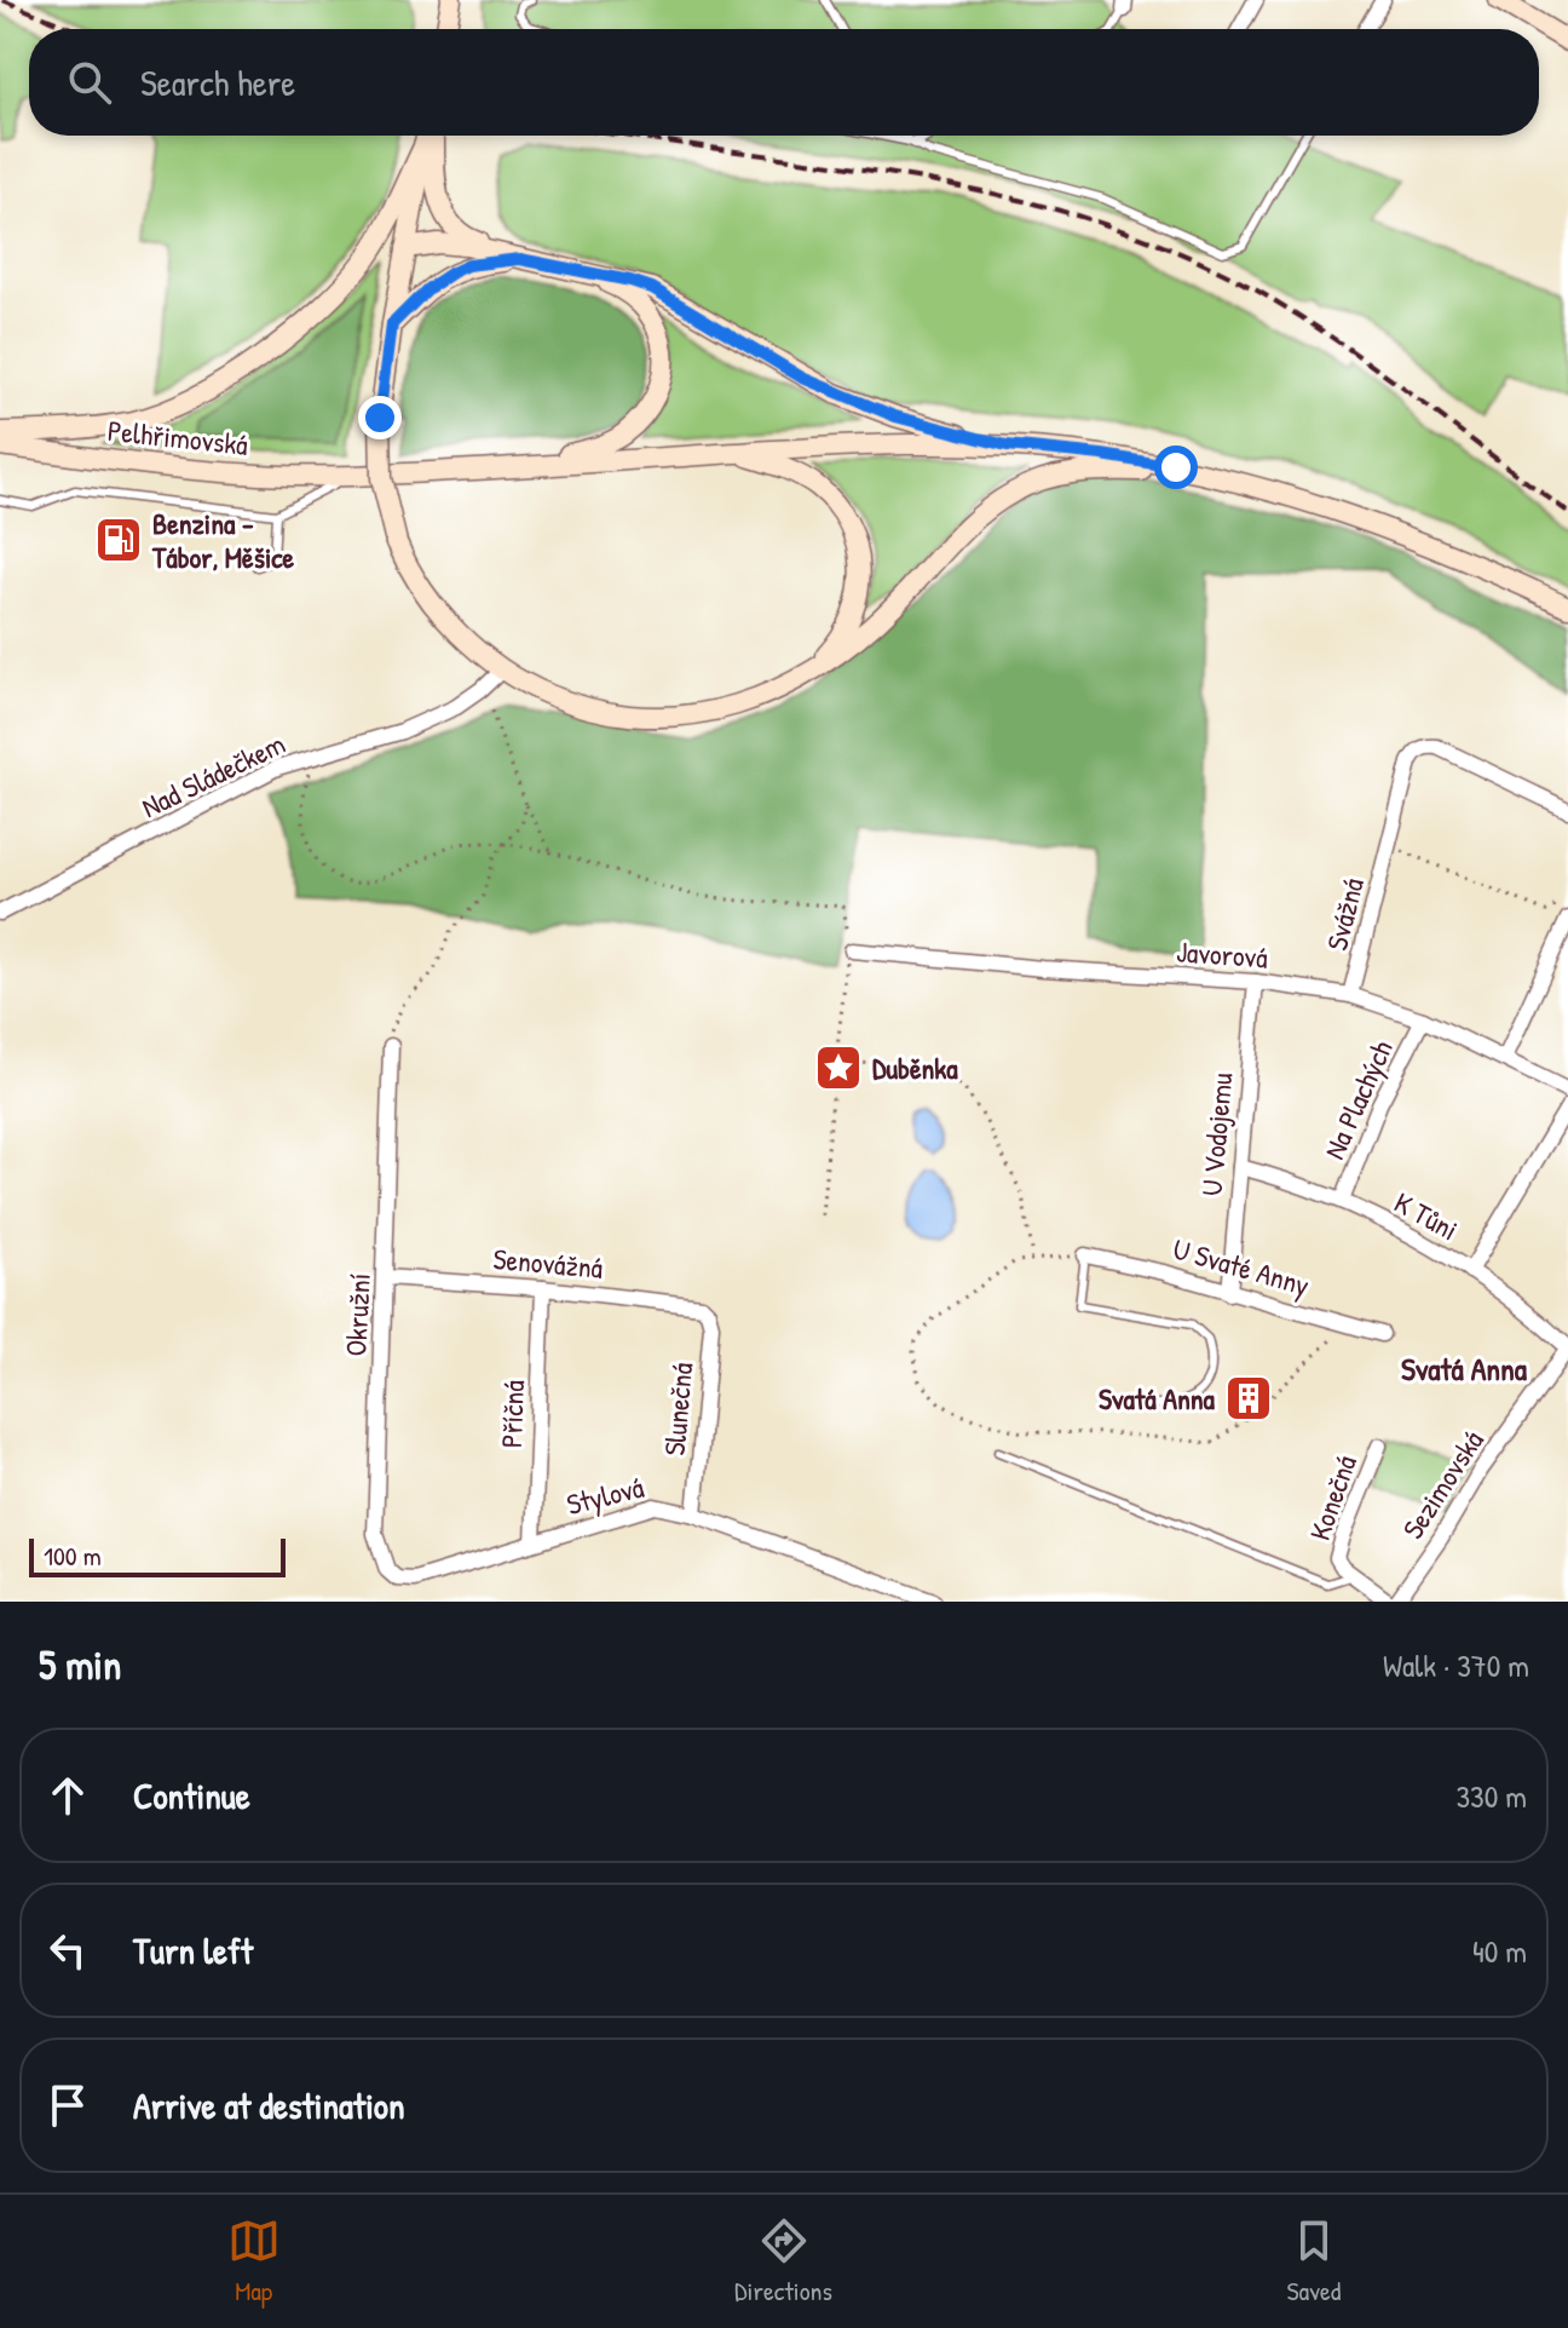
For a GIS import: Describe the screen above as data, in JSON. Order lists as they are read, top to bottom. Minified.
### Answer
{"streets":{"main road":["Pelhřimovská"],"street":["Nad Sládečkem","Svážná","Javorová","Na Plachých","U Vodojemu","K Tůni","Senovážná","U Svaté Anny","Okružní","Slunečná","Příčná","Sezimovská","Stylová","Konečná"]},"crossings":[["Svážná","Javorová"],["Javorová","Na Plachých"],["Javorová","U Vodojemu"],["Na Plachých","K Tůni"],["U Vodojemu","K Tůni"],["U Vodojemu","U Svaté Anny"],["K Tůni","Sezimovská"],["Senovážná","Okružní"],["Senovážná","Slunečná"],["Senovážná","Příčná"],["Okružní","Stylová"],["Slunečná","Stylová"],["Příčná","Stylová"],["Sezimovská","Konečná"]],"districts":["Svatá Anna"],"places":{"fuel station":["Benzina - Tábor, Měšice"],"place":["Duběnka"],"building":["Svatá Anna"]},"scale_bar":"100 m","page":{"search":"Search here","scale":"100 m","heading":["5 min","Walk · 370 m"],"list":[["Continue","330 m"],["Turn left","40 m"],"Arrive at destination"],"nav":["Map","Directions","Saved"]}}
